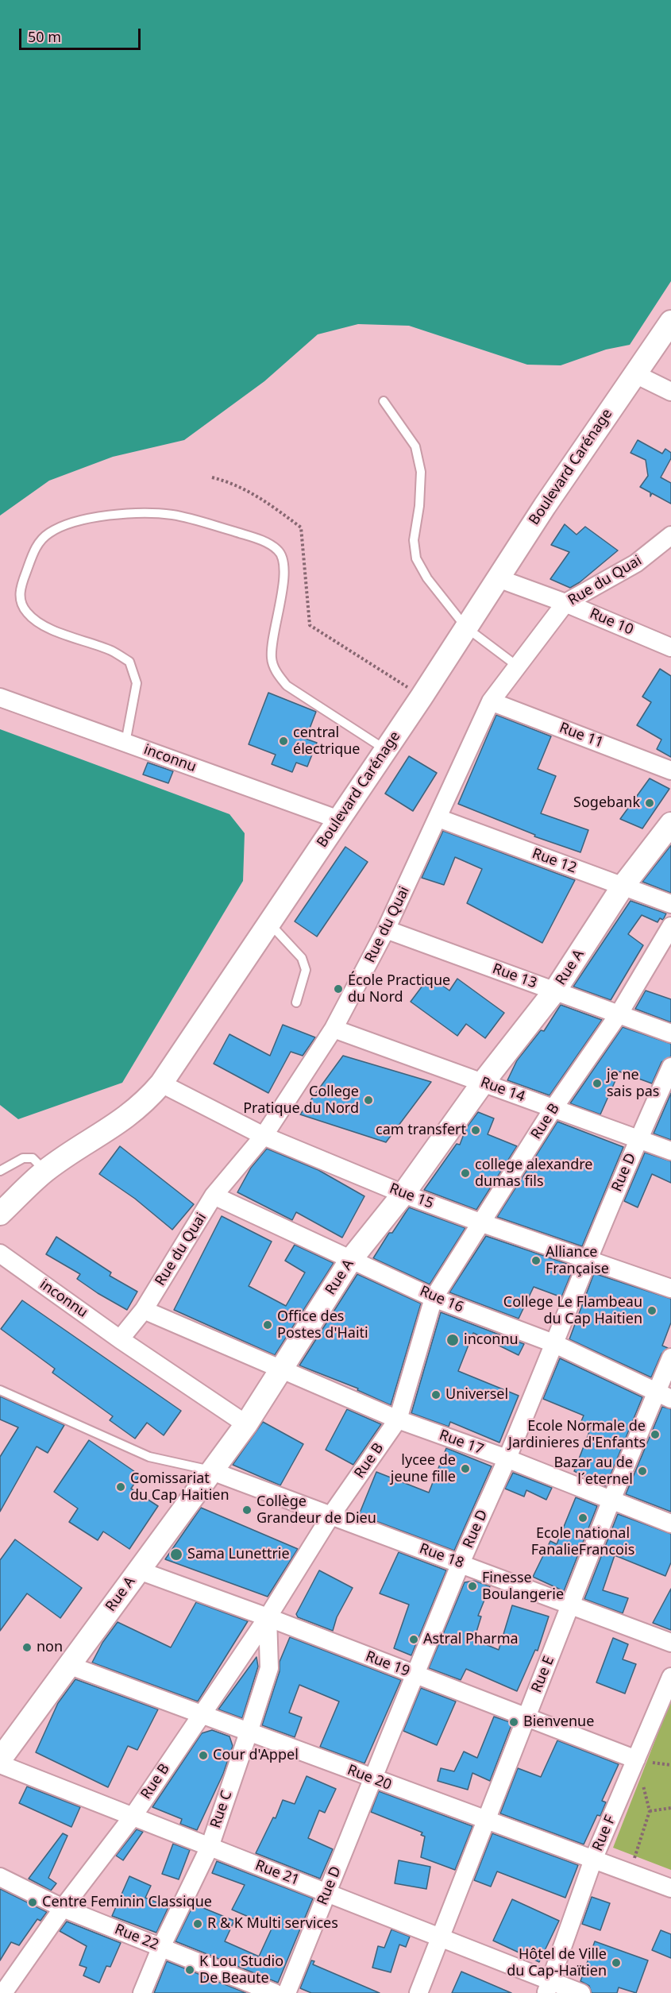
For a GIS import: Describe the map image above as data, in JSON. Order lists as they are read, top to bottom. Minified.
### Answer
{"streets":{"street":["Boulevard Carénage","Rue du Quai","Rue 10","Rue 11","inconnu","Rue 12","Rue A","Rue 13","Rue 14","Rue B","Rue D","Rue 15","Rue 16","Rue 17","Rue 18","Rue 19","Rue E","Rue 20","Rue C","Rue F","Rue 21","Rue 22"]},"crossings":[["Boulevard Carénage","Rue 10"],["Boulevard Carénage","inconnu"],["Boulevard Carénage","Rue 15"],["Rue du Quai","Rue 10"],["Rue du Quai","Rue 11"],["Rue du Quai","inconnu"],["Rue du Quai","Rue 12"],["Rue du Quai","Rue 13"],["Rue du Quai","Rue 14"],["Rue du Quai","Rue 15"],["Rue du Quai","Rue 16"],["inconnu","Rue A"],["Rue 12","Rue A"],["Rue A","Rue 13"],["Rue A","Rue 14"],["Rue A","Rue 15"],["Rue A","Rue 16"],["Rue A","Rue 17"],["Rue A","Rue 18"],["Rue A","Rue 19"],["Rue A","Rue 20"],["Rue 13","Rue B"],["Rue 14","Rue B"],["Rue 14","Rue D"],["Rue B","Rue 15"],["Rue B","Rue 16"],["Rue B","Rue 17"],["Rue B","Rue 18"],["Rue B","Rue 19"],["Rue B","Rue 20"],["Rue B","Rue C"],["Rue B","Rue 21"],["Rue B","Rue 22"],["Rue D","Rue 15"],["Rue D","Rue 16"],["Rue D","Rue 17"],["Rue D","Rue 18"],["Rue D","Rue 19"],["Rue D","Rue 20"],["Rue D","Rue 21"],["Rue 16","Rue E"],["Rue 17","Rue E"],["Rue 18","Rue E"],["Rue 19","Rue E"],["Rue 19","Rue C"],["Rue 19","Rue F"],["Rue E","Rue 20"],["Rue E","Rue 21"],["Rue 20","Rue C"],["Rue 20","Rue F"],["Rue C","Rue 21"],["Rue C","Rue 22"],["Rue F","Rue 21"]],"places":["central électrique","Sogebank","École Practique du Nord","je ne sais pas","College Pratique du Nord","cam transfert","college alexandre dumas fils","Alliance Française","College Le Flambeau du Cap Haitien","Office des Postes d'Haiti","inconnu","Universel","Ecole Normale de Jardinieres d'Enfants","lycee de jeune fille","Bazar au de l´eternel","Comissariat du Cap Haitien","Collège Grandeur de Dieu","Ecole national FanalieFrancois","Sama Lunettrie","Finesse Boulangerie","Astral Pharma","non","Bienvenue","Cour d'Appel","Centre Feminin Classique","R & K Multi services","Hôtel de Ville du Cap-Haïtien","K Lou Studio De Beaute"],"scale_bar":"50 m"}
